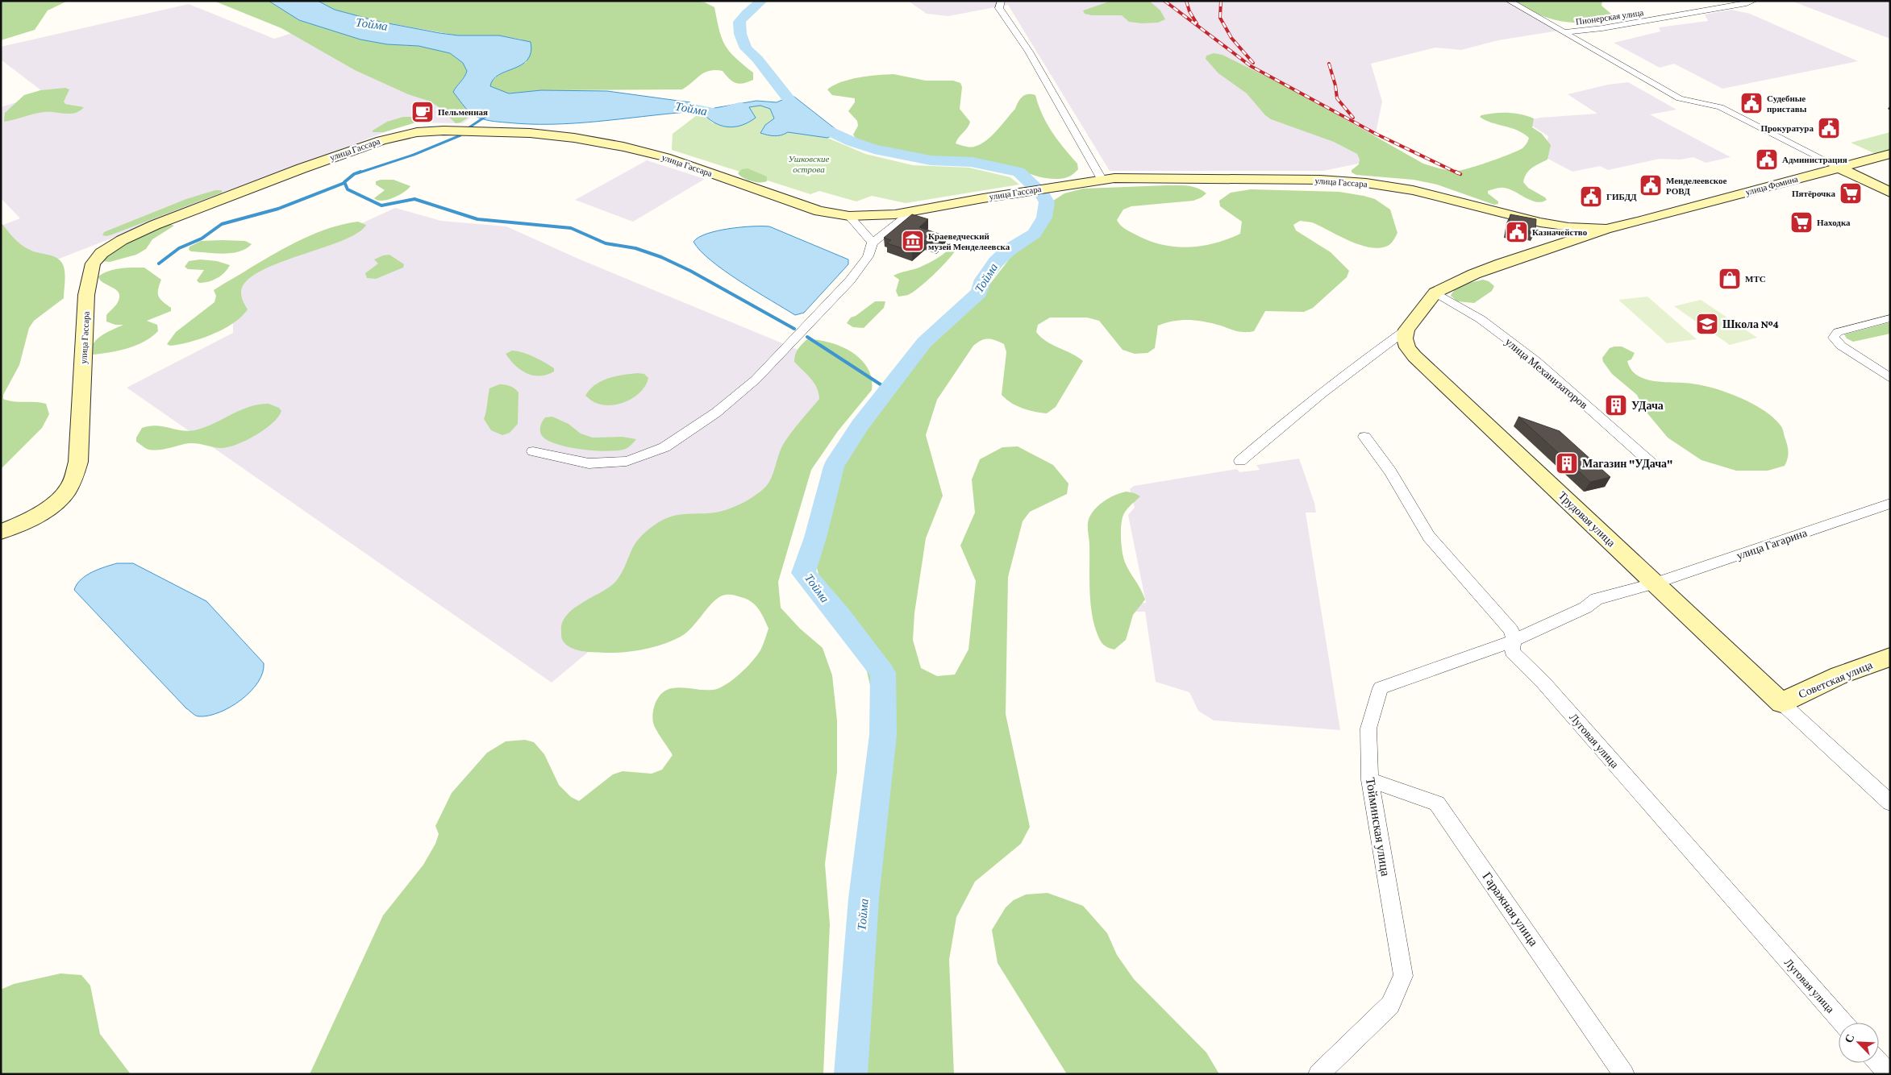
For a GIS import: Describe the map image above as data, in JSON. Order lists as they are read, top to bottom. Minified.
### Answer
{"streets":{"main road":["улица Гассара","улица Фомина","Трудовая улица","Советская улица"],"street":["Пионерская улица","улица Механизаторов","улица Гагарина","Луговая улица","Тойминская улица","Гаражная улица"]},"crossings":[["улица Гассара","улица Фомина"],["Трудовая улица","улица Гагарина"],["Трудовая улица","Советская улица"],["улица Гагарина","Луговая улица"],["улица Гагарина","Тойминская улица"],["Луговая улица","Тойминская улица"],["Тойминская улица","Гаражная улица"]],"water":["Тойма"],"parks":["Ушковские острова"],"places":{"public building":["Судебные приставы","Прокуратура","Администрация","Менделеевское РОВД","ГИБДД","Казначейство"],"cafe":["Пельменная"],"supermarket":["Пятёрочка","Находка"],"museum":["Краеведческий музей Менделеевска"],"shop":["МТС"],"school or university":["Школа №4"],"building":["УДача","Магазин \"УДача\""]},"north":"top left"}
